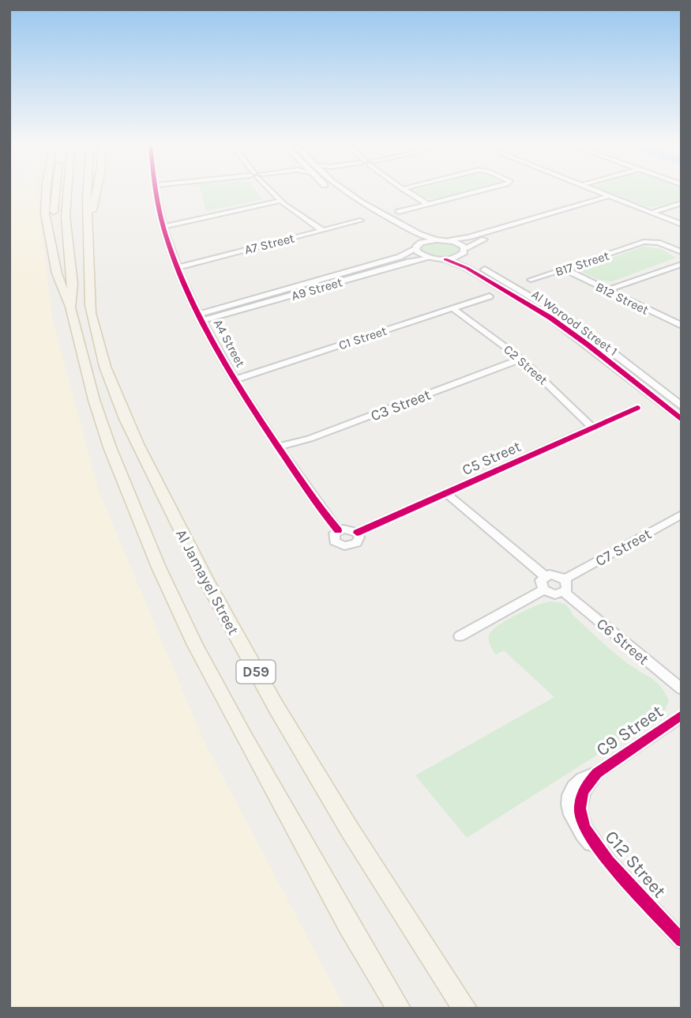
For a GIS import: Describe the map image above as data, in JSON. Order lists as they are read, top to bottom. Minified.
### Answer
{"streets":{"main road":["Al Jamayel Street","D59"],"street":["A7 Street","B17 Street","A9 Street","B12 Street","Al Worood Street 1","C1 Street","A4 Street","C2 Street","C3 Street","C5 Street","C7 Street","C6 Street","C9 Street","C12 Street"]},"crossings":[["A7 Street","A4 Street"],["B17 Street","B12 Street"],["A9 Street","Al Worood Street 1"],["A9 Street","A4 Street"],["C1 Street","A4 Street"],["C1 Street","C2 Street"],["A4 Street","C3 Street"],["A4 Street","C5 Street"],["C2 Street","C3 Street"],["C2 Street","C5 Street"],["C7 Street","C6 Street"],["C9 Street","C12 Street"]]}
